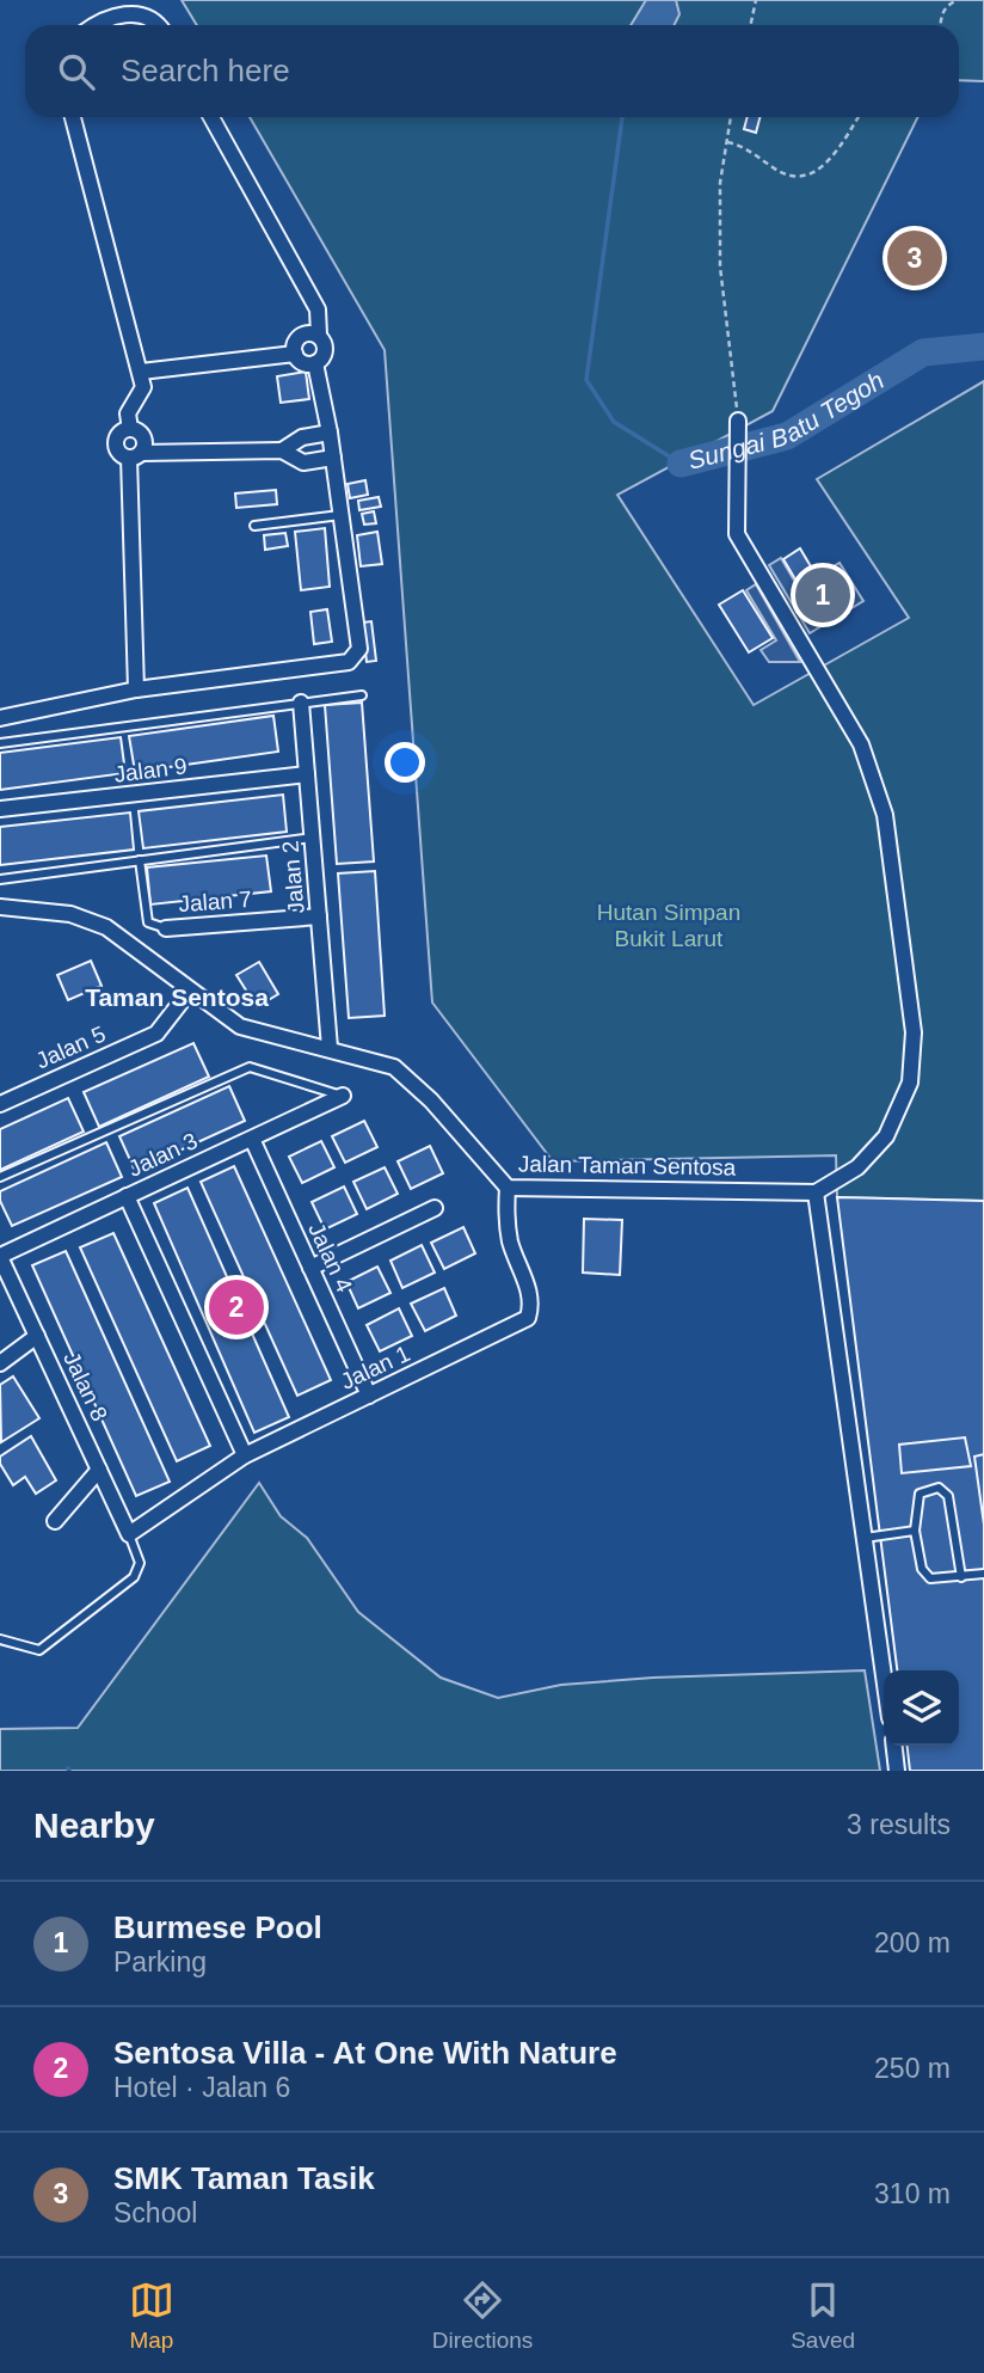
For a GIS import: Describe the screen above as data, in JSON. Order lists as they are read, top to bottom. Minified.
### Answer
{"streets":{"street":["Jalan 9","Jalan 2","Jalan 7","Jalan 5","Jalan 3","Jalan Taman Sentosa","Jalan 4","Jalan 1","Jalan 8"]},"crossings":[["Jalan 9","Jalan 2"],["Jalan 2","Jalan 7"],["Jalan 2","Jalan Taman Sentosa"],["Jalan 5","Jalan Taman Sentosa"],["Jalan 3","Jalan 4"],["Jalan 3","Jalan 8"],["Jalan Taman Sentosa","Jalan 1"],["Jalan 4","Jalan 1"],["Jalan 1","Jalan 8"]],"districts":["Taman Sentosa"],"water":["Sungai Batu Tegoh"],"parks":["Hutan Simpan Bukit Larut"],"page":{"search":"Search here","pins":["3","1","2"],"heading":["Nearby","3 results"],"list":[{"mark":"1","name":"Burmese Pool","note":"Parking","value":"200 m"},{"mark":"2","name":"Sentosa Villa - At One With Nature","note":"Hotel · Jalan 6","value":"250 m"},{"mark":"3","name":"SMK Taman Tasik","note":"School","value":"310 m"}],"nav":["Map","Directions","Saved"]}}
